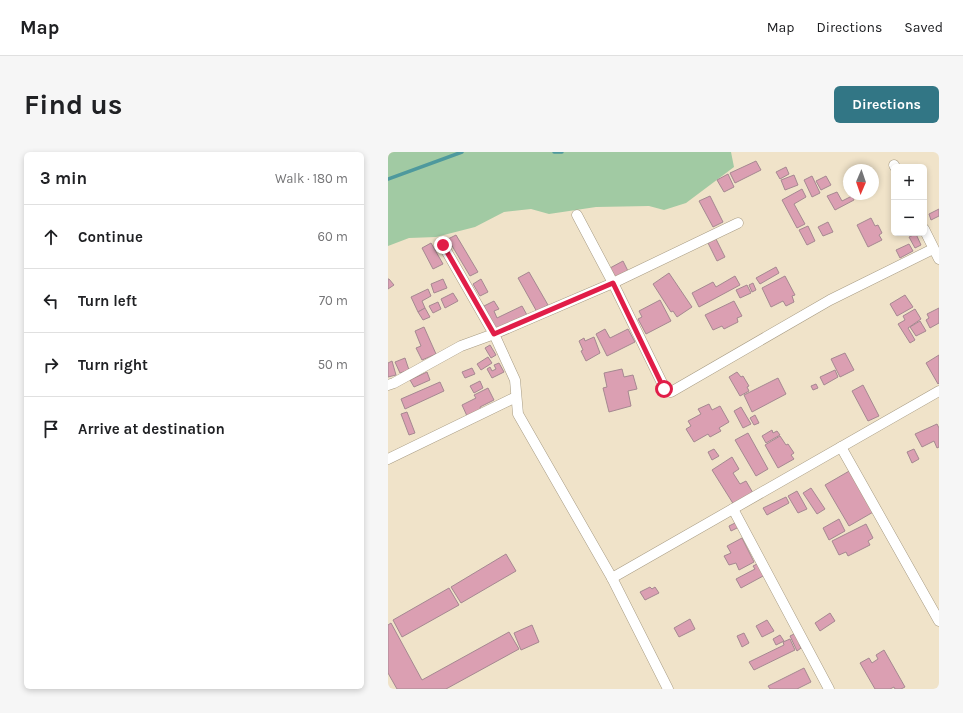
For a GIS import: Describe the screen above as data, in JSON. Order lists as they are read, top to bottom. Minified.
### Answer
{"north":"bottom","page":{"header":"Map","nav":["Map","Directions","Saved"],"buttons":"Directions","title":"Find us","heading":["3 min","Walk · 180 m"],"map_buttons":["+","−"],"list":[["Continue","60 m"],["Turn left","70 m"],["Turn right","50 m"],"Arrive at destination"]}}
